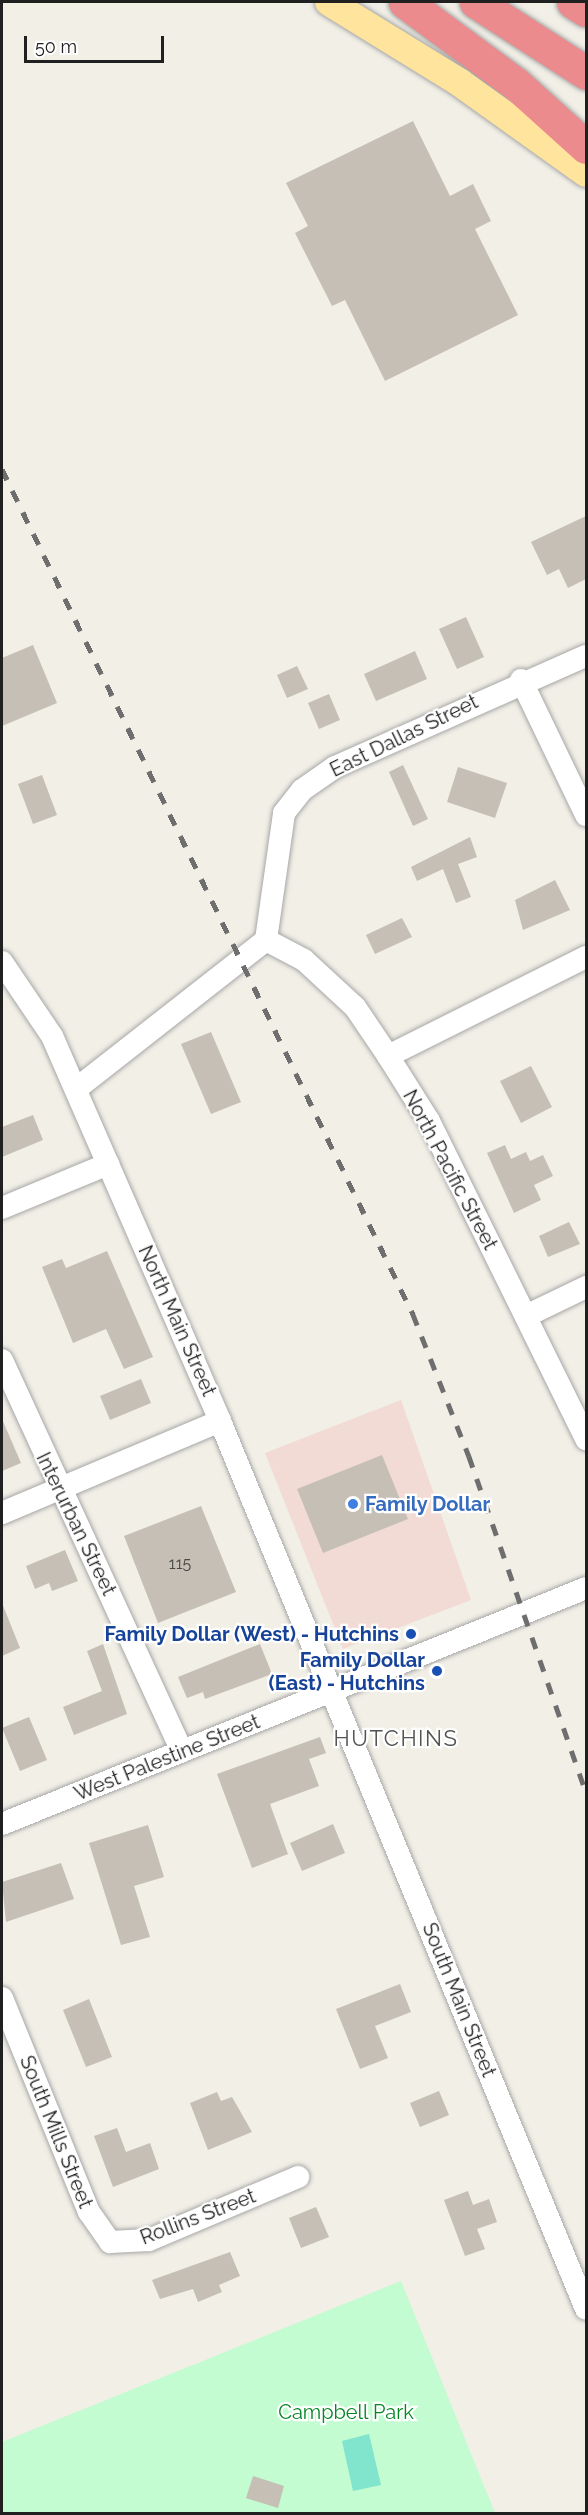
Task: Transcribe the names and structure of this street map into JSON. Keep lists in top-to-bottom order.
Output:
{
  "streets": {
    "street": [
      "East Dallas Street",
      "North Pacific Street",
      "North Main Street",
      "Interurban Street",
      "West Palestine Street",
      "South Main Street",
      "South Mills Street",
      "Rollins Street"
    ]
  },
  "crossings": [
    ["East Dallas Street", "North Pacific Street"],
    ["North Main Street", "West Palestine Street"],
    ["North Main Street", "South Main Street"],
    ["Interurban Street", "West Palestine Street"],
    ["West Palestine Street", "South Main Street"],
    ["South Mills Street", "Rollins Street"]
  ],
  "districts": ["HUTCHINS"],
  "parks": ["Campbell Park"],
  "places": ["Family Dollar", "Family Dollar (West) - Hutchins", "Family Dollar (East) - Hutchins"],
  "house_numbers": ["115"],
  "scale_bar": "50 m"
}
